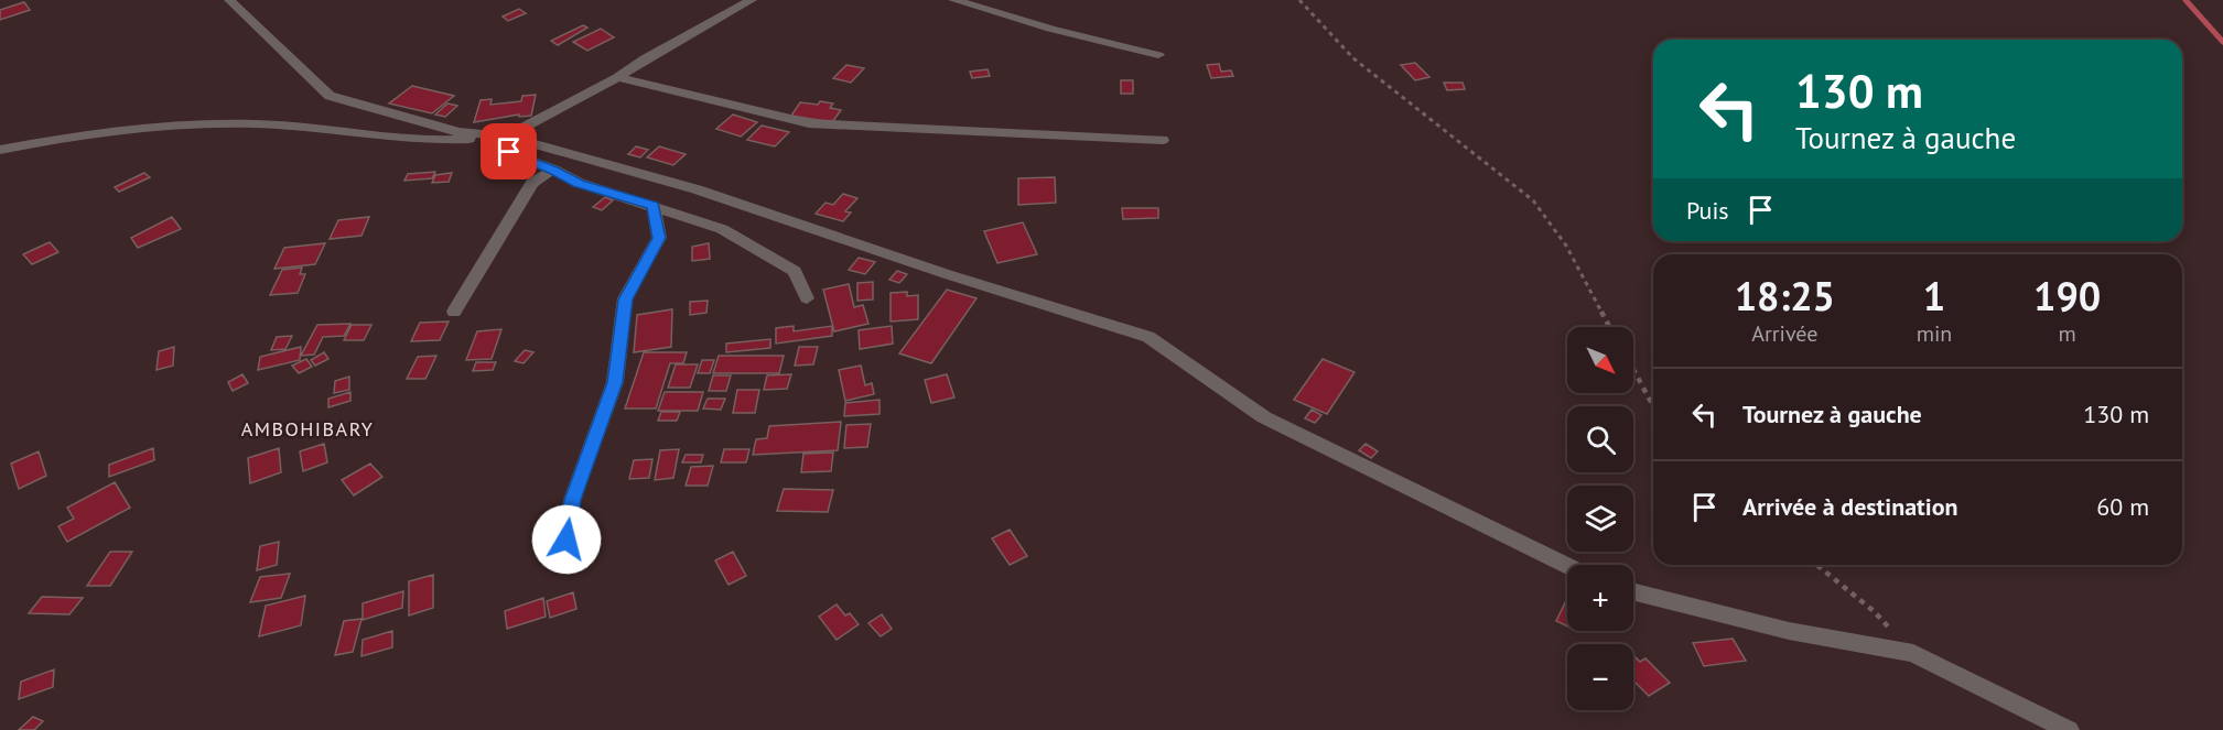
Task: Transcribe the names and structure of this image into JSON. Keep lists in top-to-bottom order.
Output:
{
  "districts": ["AMBOHIBARY"],
  "north": "bottom right",
  "page": {
    "turn": ["130 m", "Tournez à gauche"],
    "then": "Puis",
    "eta": [
      "18:25",
      "Arrivée",
      "1",
      "min",
      "190",
      "m"
    ],
    "map_buttons": ["+", "−"],
    "list": [
      {
        "name": "Tournez à gauche",
        "value": "130 m"
      },
      {
        "name": "Arrivée à destination",
        "value": "60 m"
      }
    ]
  }
}
